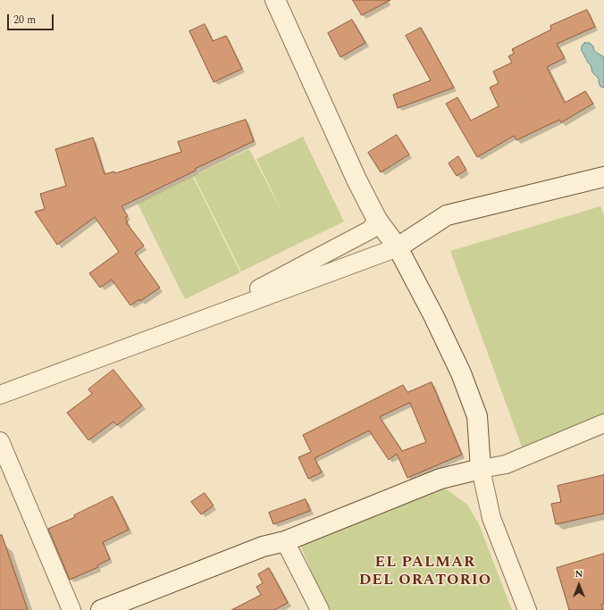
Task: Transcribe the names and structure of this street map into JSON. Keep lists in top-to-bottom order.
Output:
{
  "districts": ["EL PALMAR DEL ORATORIO"],
  "scale_bar": "20 m",
  "north": "top"
}
